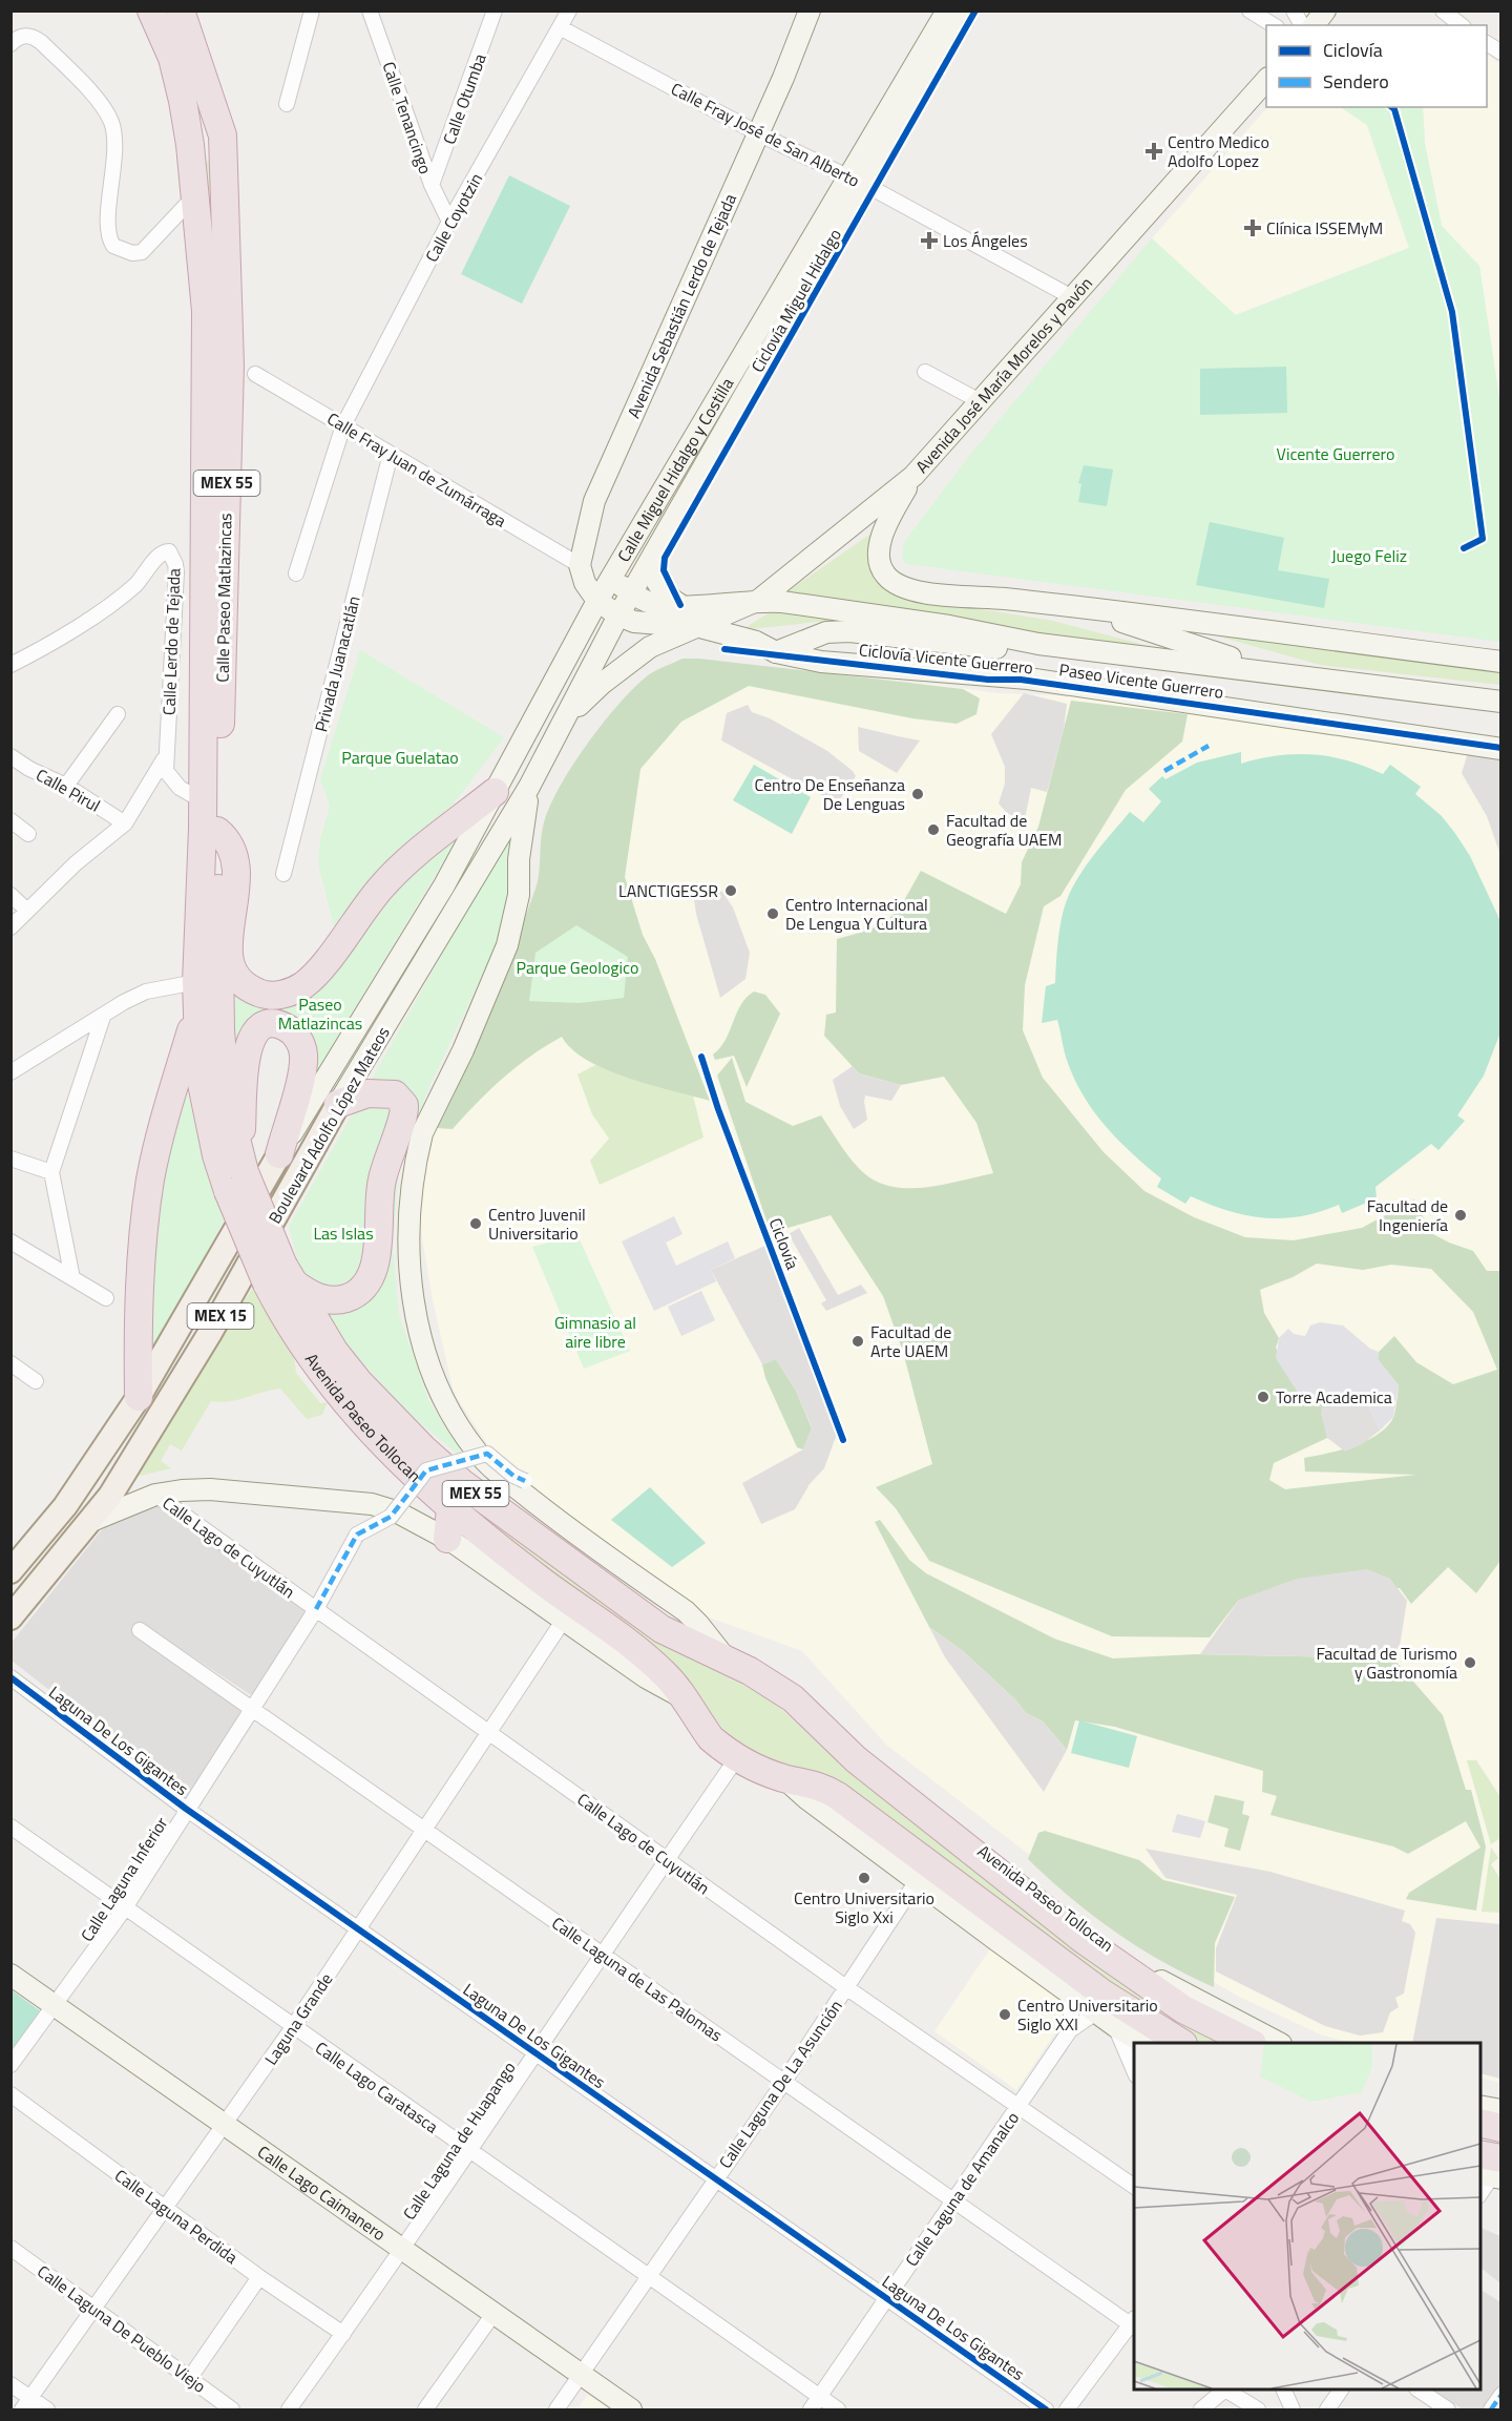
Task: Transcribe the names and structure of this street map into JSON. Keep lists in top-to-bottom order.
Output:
{
  "streets": {
    "highway": ["MEX 55", "Calle Paseo Matlazincas", "Avenida Paseo Tollocan"],
    "main road": [
      "Avenida Sebastián Lerdo de Tejada",
      "Avenida José María Morelos y Pavón",
      "Calle Miguel Hidalgo y Costilla",
      "Paseo Vicente Guerrero",
      "Boulevard Adolfo López Mateos",
      "MEX 15",
      "Calle Lago Caimanero"
    ],
    "street": [
      "Calle Otumba",
      "Calle Tenancingo",
      "Calle Fray José de San Alberto",
      "Calle Coyotzin",
      "Calle Fray Juan de Zumárraga",
      "Calle Lerdo de Tejada",
      "Privada Juanacatlán",
      "Calle Pirul",
      "Calle Lago de Cuyutlán",
      "Laguna De Los Gigantes",
      "Calle Laguna Inferior",
      "Calle Laguna de Las Palomas",
      "Laguna Grande",
      "Calle Laguna De La Asunción",
      "Calle Lago Caratasca",
      "Calle Laguna de Huapango",
      "Calle Laguna de Amanalco",
      "Calle Laguna Perdida",
      "Calle Laguna De Pueblo Viejo"
    ],
    "cycle path": ["Ciclovía Miguel Hidalgo", "Ciclovía Vicente Guerrero", "Ciclovía"]
  },
  "crossings": [
    ["Calle Otumba", "Calle Tenancingo"],
    ["Calle Tenancingo", "Calle Coyotzin"],
    ["Calle Fray José de San Alberto", "Calle Coyotzin"],
    ["Calle Fray José de San Alberto", "Avenida Sebastián Lerdo de Tejada"],
    ["Calle Fray José de San Alberto", "Avenida José María Morelos y Pavón"],
    ["Calle Fray José de San Alberto", "Calle Miguel Hidalgo y Costilla"],
    ["Calle Coyotzin", "Calle Fray Juan de Zumárraga"],
    ["Avenida Sebastián Lerdo de Tejada", "Calle Fray Juan de Zumárraga"],
    ["Avenida Sebastián Lerdo de Tejada", "Paseo Vicente Guerrero"],
    ["Avenida José María Morelos y Pavón", "Paseo Vicente Guerrero"],
    ["Avenida José María Morelos y Pavón", "MEX 15"],
    ["Calle Fray Juan de Zumárraga", "Privada Juanacatlán"],
    ["Calle Fray Juan de Zumárraga", "Paseo Vicente Guerrero"],
    ["Calle Miguel Hidalgo y Costilla", "Paseo Vicente Guerrero"],
    ["Calle Miguel Hidalgo y Costilla", "Boulevard Adolfo López Mateos"],
    ["MEX 55", "Calle Paseo Matlazincas"],
    ["MEX 55", "Avenida Paseo Tollocan"],
    ["Calle Paseo Matlazincas", "Calle Lerdo de Tejada"],
    ["Calle Paseo Matlazincas", "Avenida Paseo Tollocan"],
    ["Paseo Vicente Guerrero", "Boulevard Adolfo López Mateos"],
    ["Paseo Vicente Guerrero", "MEX 15"],
    ["Boulevard Adolfo López Mateos", "MEX 15"],
    ["Avenida Paseo Tollocan", "Calle Laguna De La Asunción"],
    ["Avenida Paseo Tollocan", "Calle Laguna de Huapango"],
    ["Avenida Paseo Tollocan", "Calle Laguna de Amanalco"],
    ["Calle Lago de Cuyutlán", "Calle Laguna Inferior"],
    ["Calle Lago de Cuyutlán", "Laguna Grande"],
    ["Calle Lago de Cuyutlán", "Calle Laguna De La Asunción"],
    ["Calle Lago de Cuyutlán", "Calle Laguna de Huapango"],
    ["Calle Lago de Cuyutlán", "Calle Laguna de Amanalco"],
    ["Laguna De Los Gigantes", "Calle Laguna Inferior"],
    ["Laguna De Los Gigantes", "Laguna Grande"],
    ["Laguna De Los Gigantes", "Calle Laguna De La Asunción"],
    ["Laguna De Los Gigantes", "Calle Laguna de Huapango"],
    ["Laguna De Los Gigantes", "Calle Laguna de Amanalco"],
    ["Calle Laguna Inferior", "Calle Laguna de Las Palomas"],
    ["Calle Laguna Inferior", "Calle Lago Caratasca"],
    ["Calle Laguna Inferior", "Calle Lago Caimanero"],
    ["Calle Laguna de Las Palomas", "Laguna Grande"],
    ["Calle Laguna de Las Palomas", "Calle Laguna De La Asunción"],
    ["Calle Laguna de Las Palomas", "Calle Laguna de Huapango"],
    ["Calle Laguna de Las Palomas", "Calle Laguna de Amanalco"],
    ["Laguna Grande", "Calle Lago Caratasca"],
    ["Laguna Grande", "Calle Lago Caimanero"],
    ["Laguna Grande", "Calle Laguna Perdida"],
    ["Laguna Grande", "Calle Laguna De Pueblo Viejo"],
    ["Calle Laguna De La Asunción", "Calle Lago Caratasca"],
    ["Calle Laguna De La Asunción", "Calle Lago Caimanero"],
    ["Calle Lago Caratasca", "Calle Laguna de Huapango"],
    ["Calle Lago Caratasca", "Calle Laguna de Amanalco"],
    ["Calle Laguna de Huapango", "Calle Lago Caimanero"],
    ["Calle Laguna de Huapango", "Calle Laguna Perdida"]
  ],
  "parks": [
    "Vicente Guerrero",
    "Juego Feliz",
    "Parque Guelatao",
    "Parque Geologico",
    "Paseo Matlazincas",
    "Las Islas",
    "Gimnasio al aire libre"
  ],
  "places": {
    "health": ["Centro Medico Adolfo Lopez", "Clínica ISSEMyM", "Los Ángeles"],
    "other": [
      "Centro De Enseñanza De Lenguas",
      "Facultad de Geografía UAEM",
      "LANCTIGESSR",
      "Centro Internacional De Lengua Y Cultura",
      "Facultad de Ingeniería",
      "Centro Juvenil Universitario",
      "Facultad de Arte UAEM",
      "Torre Academica",
      "Facultad de Turismo y Gastronomía",
      "Centro Universitario Siglo Xxi",
      "Centro Universitario Siglo XXI"
    ]
  },
  "legend": ["Ciclovía", "Sendero"]
}
